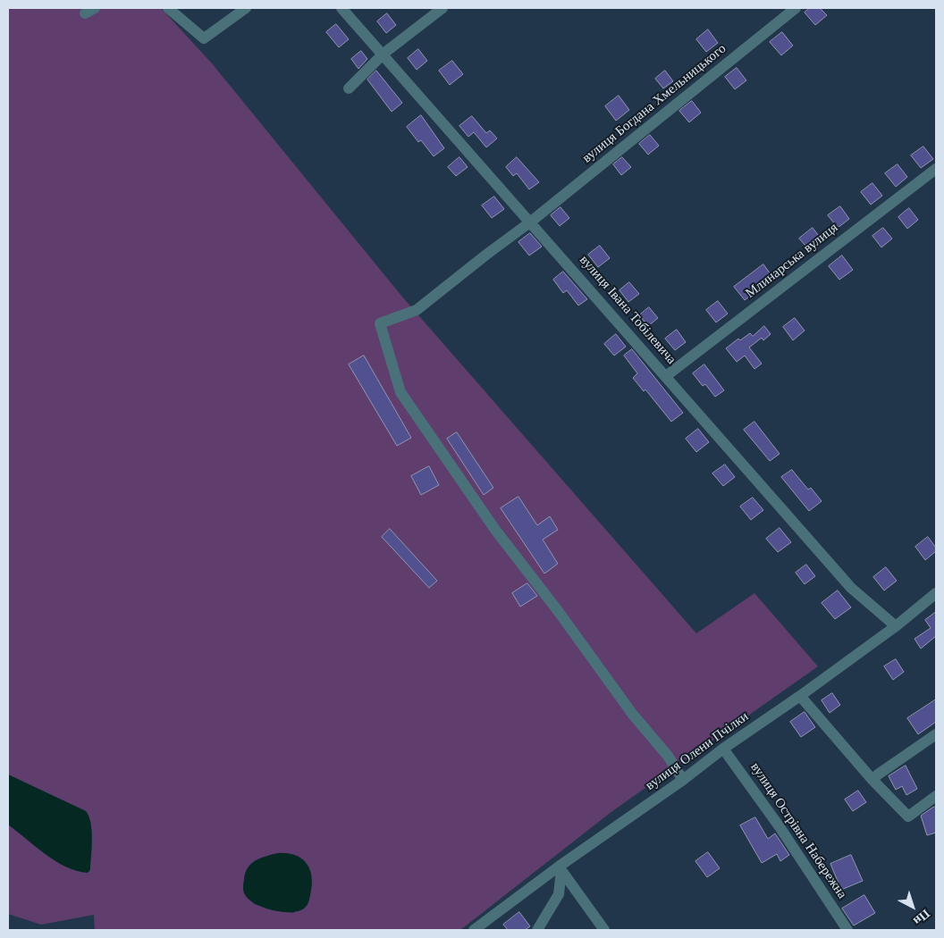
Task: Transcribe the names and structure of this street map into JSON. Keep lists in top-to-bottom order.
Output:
{
  "streets": {
    "street": [
      "вулиця Богдана Хмельницького",
      "Млинарська вулиця",
      "вулиця Івана Тобілевича",
      "вулиця Олени Пчілки",
      "вулиця Острівна Набережна"
    ]
  },
  "crossings": [
    ["вулиця Богдана Хмельницького", "вулиця Івана Тобілевича"],
    ["вулиця Богдана Хмельницького", "вулиця Олени Пчілки"],
    ["Млинарська вулиця", "вулиця Івана Тобілевича"],
    ["вулиця Івана Тобілевича", "вулиця Олени Пчілки"],
    ["вулиця Олени Пчілки", "вулиця Острівна Набережна"]
  ],
  "north": "bottom right"
}
